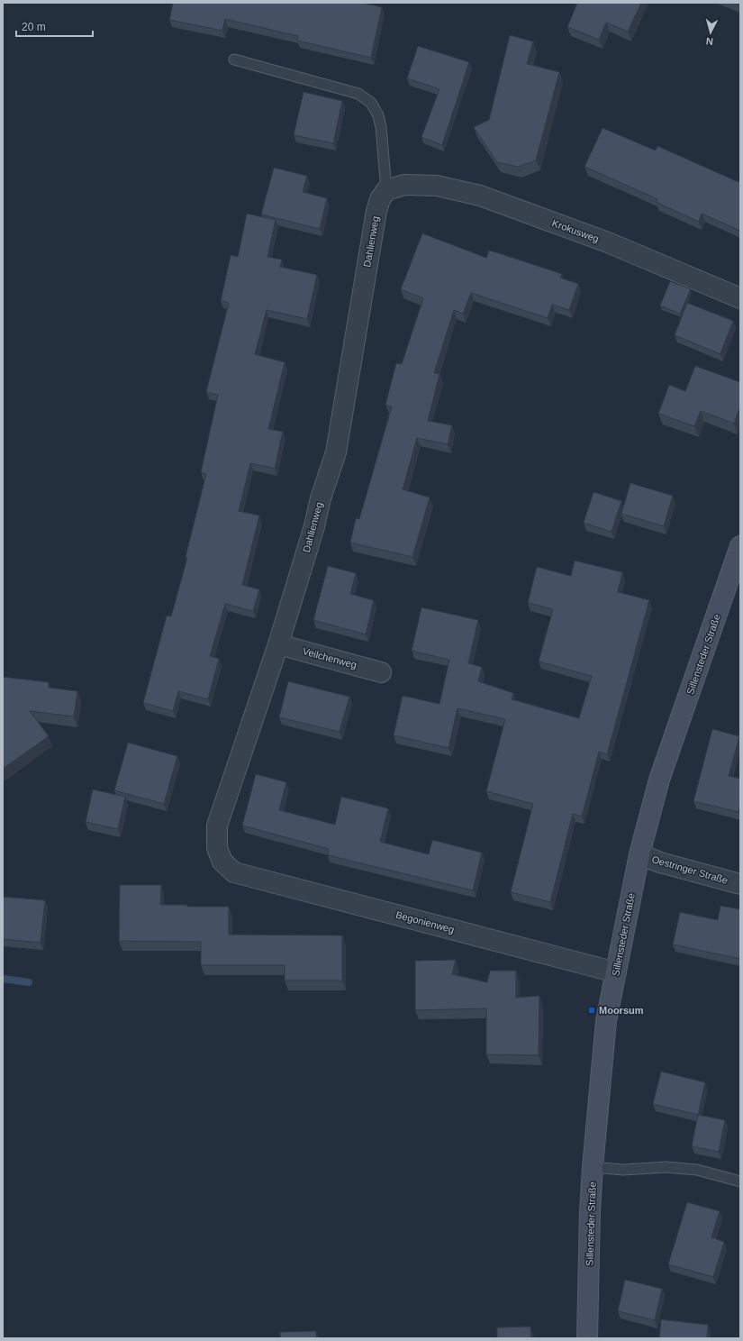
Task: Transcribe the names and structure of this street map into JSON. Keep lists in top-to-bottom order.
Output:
{
  "streets": {
    "main road": ["Sillensteder Straße"],
    "street": [
      "Krokusweg",
      "Dahlienweg",
      "Veilchenweg",
      "Oestringer Straße",
      "Begonienweg"
    ]
  },
  "crossings": [
    ["Krokusweg", "Dahlienweg"],
    ["Dahlienweg", "Veilchenweg"],
    ["Dahlienweg", "Begonienweg"],
    ["Sillensteder Straße", "Oestringer Straße"],
    ["Sillensteder Straße", "Begonienweg"]
  ],
  "places": {
    "transit": ["Moorsum"]
  },
  "scale_bar": "20 m",
  "north": "bottom"
}
